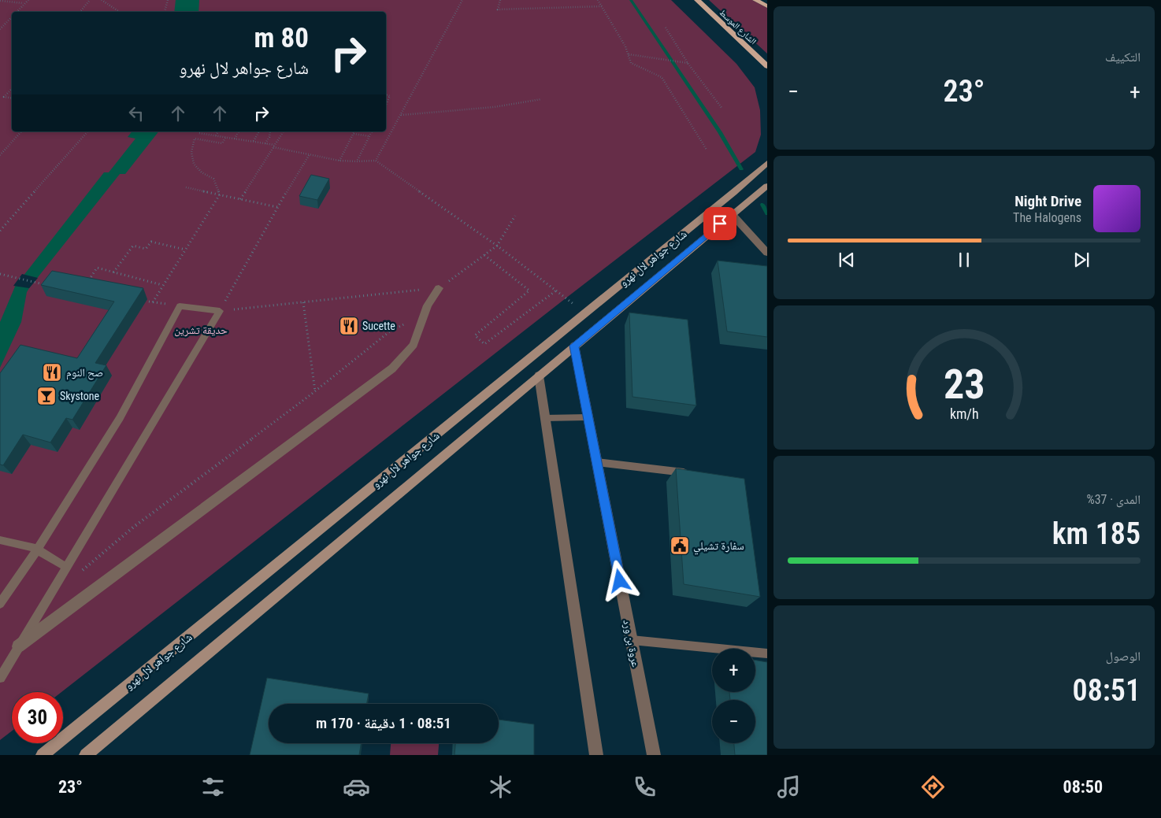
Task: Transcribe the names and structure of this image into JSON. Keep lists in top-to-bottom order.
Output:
{
  "streets": {
    "main road": ["الشارع الموسط", "شارع جواهر لال نهرو"],
    "street": ["عروة بن ورد"]
  },
  "crossings": [
    ["شارع جواهر لال نهرو", "عروة بن ورد"]
  ],
  "parks": ["حديقة تشرين"],
  "places": {
    "restaurant": ["Sucette", "صح النوم"],
    "bar": ["Skystone"],
    "public building": ["سفارة تشيلي"]
  },
  "page": {
    "tile": [
      "التكييف",
      ["المدى · 37%", "185 km"],
      ["الوصول", "08:51"]
    ],
    "turn": ["80 m", "شارع جواهر لال نهرو"],
    "heat": ["−", "23°", "+"],
    "song": ["Night Drive", "The Halogens"],
    "map_buttons": ["+", "−"],
    "limit": "30",
    "trip": "08:51 · 1 دقيقة · 170 m",
    "tabs": ["08:50", "23°"],
    "gauge": ["23", "km/h"]
  }
}
